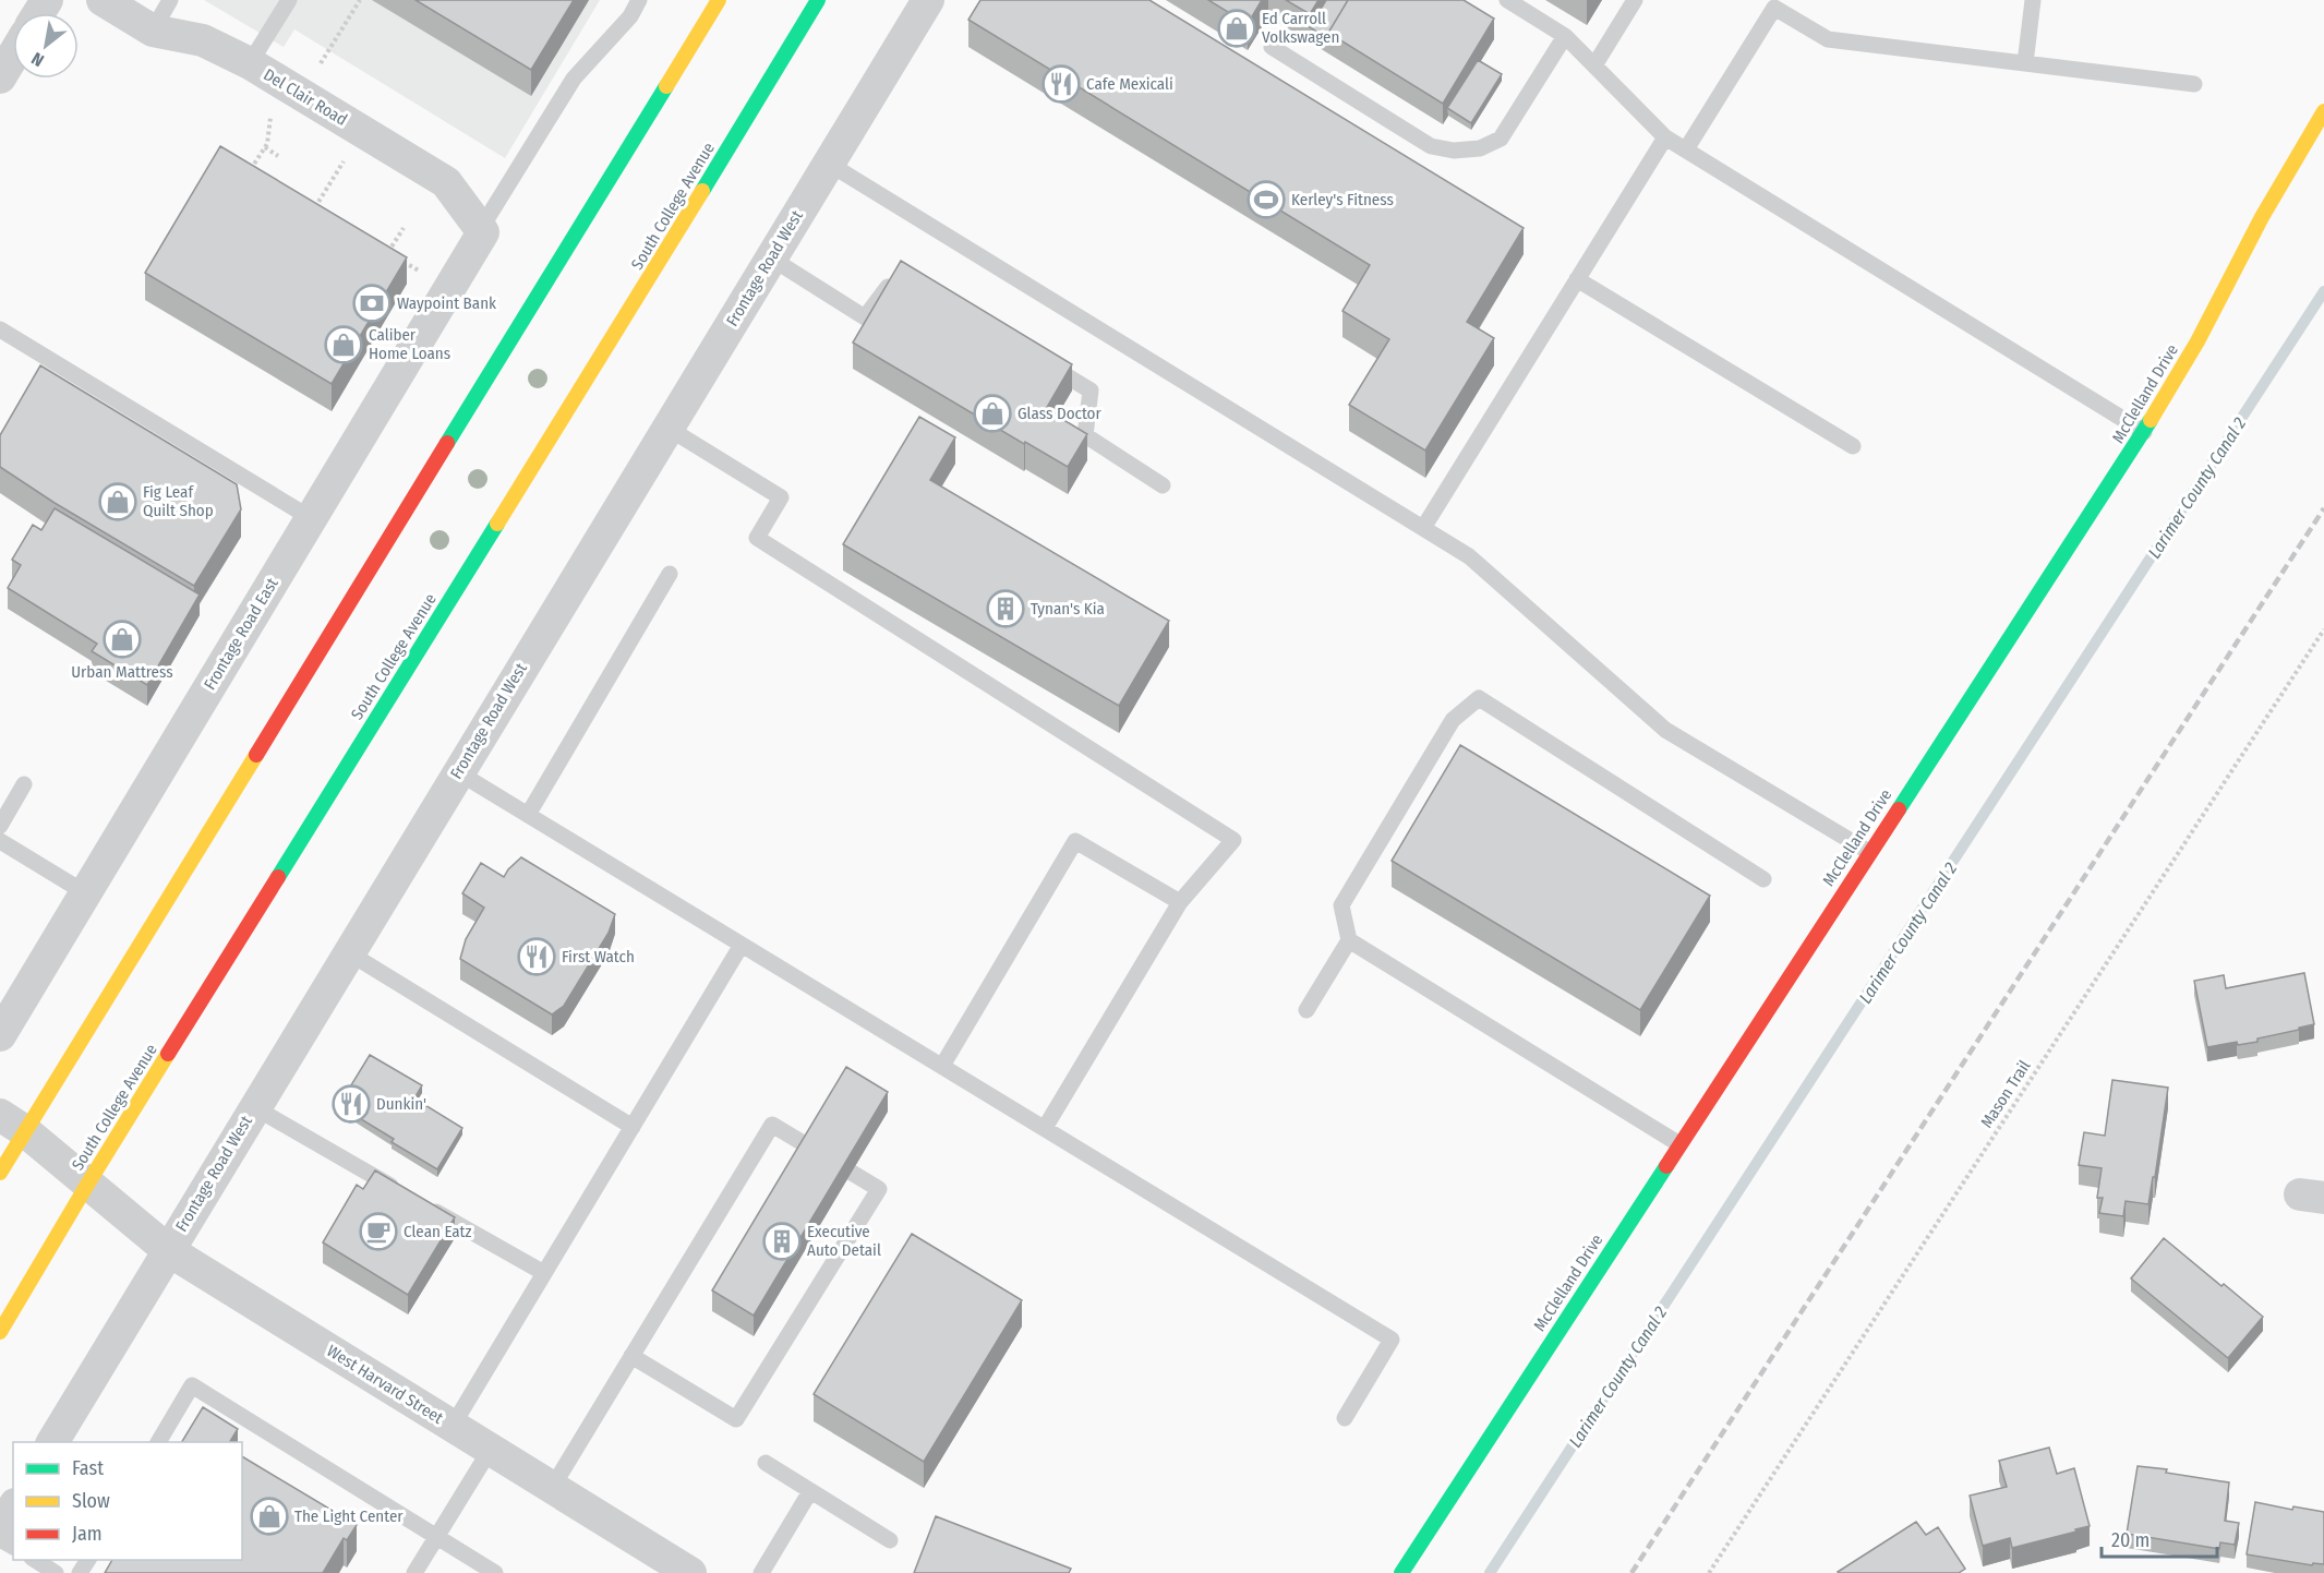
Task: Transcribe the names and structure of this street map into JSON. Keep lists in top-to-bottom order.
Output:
{
  "streets": {
    "main road": ["South College Avenue", "McClelland Drive"],
    "street": [
      "Del Clair Road",
      "Frontage Road West",
      "Frontage Road East",
      "West Harvard Street"
    ],
    "path": ["Mason Trail"]
  },
  "crossings": [
    ["Del Clair Road", "Frontage Road East"],
    ["South College Avenue", "West Harvard Street"],
    ["Frontage Road West", "West Harvard Street"]
  ],
  "water": ["Larimer County Canal 2"],
  "places": {
    "shop": [
      "Ed Carroll Volkswagen",
      "Caliber Home Loans",
      "Glass Doctor",
      "Fig Leaf Quilt Shop",
      "Urban Mattress",
      "The Light Center"
    ],
    "restaurant": ["Cafe Mexicali", "First Watch", "Dunkin'"],
    "sports": ["Kerley's Fitness"],
    "bank": ["Waypoint Bank"],
    "building": ["Tynan's Kia", "Executive Auto Detail"],
    "cafe": ["Clean Eatz"]
  },
  "legend": ["Fast", "Slow", "Jam"],
  "scale_bar": "20 m",
  "north": "bottom left"
}
